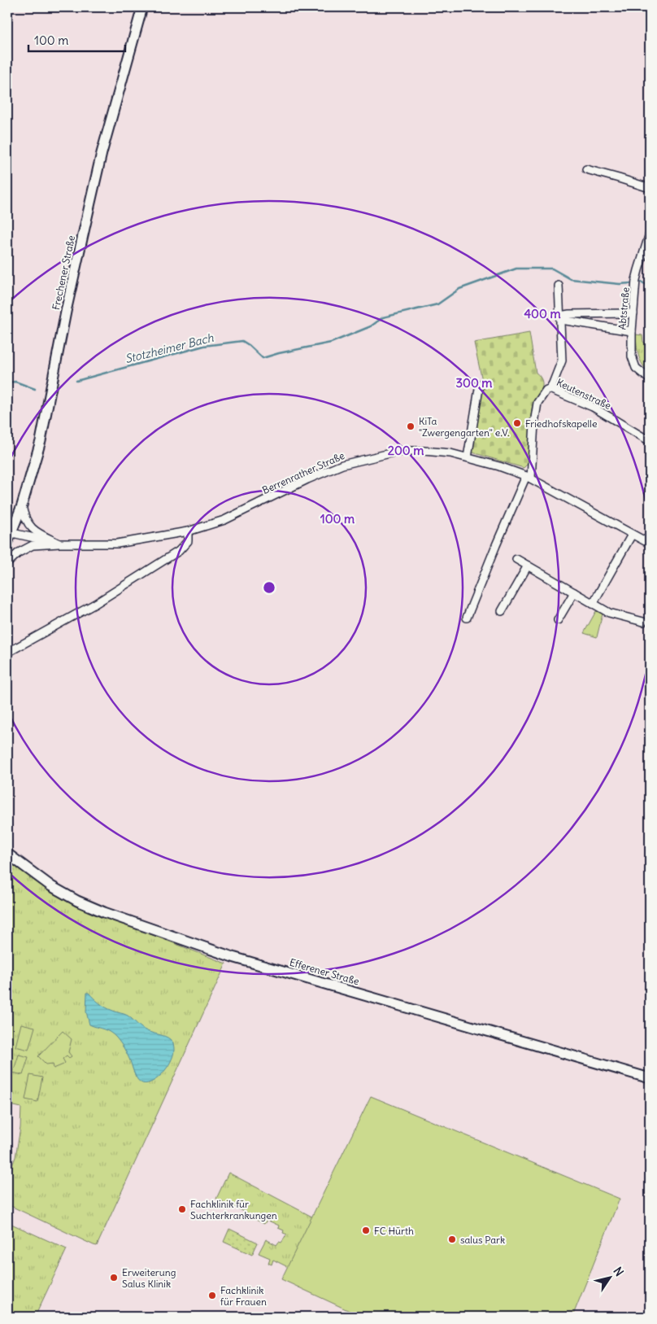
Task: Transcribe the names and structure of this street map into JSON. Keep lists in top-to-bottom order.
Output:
{
  "streets": {
    "main road": ["Frechener Straße", "Efferener Straße"],
    "street": ["Abtstraße", "Keutenstraße", "Berrenrather Straße"]
  },
  "crossings": [
    ["Frechener Straße", "Berrenrather Straße"],
    ["Keutenstraße", "Berrenrather Straße"]
  ],
  "water": ["Stotzheimer Bach"],
  "places": [
    "Friedhofskapelle",
    "KiTa \"Zwergengarten\" e.V.",
    "Fachklinik für Suchterkrankungen",
    "FC Hürth",
    "salus Park",
    "Erweiterung Salus Klinik",
    "Fachklinik für Frauen"
  ],
  "scale_bar": "100 m",
  "north": "top right",
  "rings": [
    "400 m",
    "300 m",
    "200 m",
    "100 m"
  ]
}
